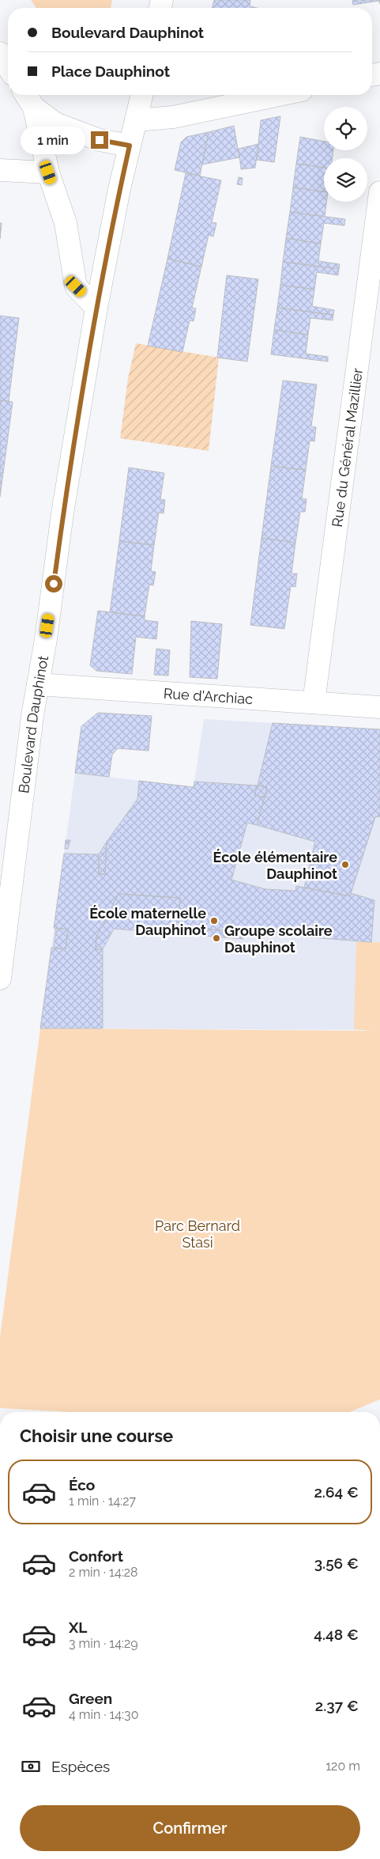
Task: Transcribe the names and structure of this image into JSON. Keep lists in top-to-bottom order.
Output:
{
  "streets": {
    "street": ["Rue du Général Mazillier", "Rue d'Archiac", "Boulevard Dauphinot"]
  },
  "crossings": [
    ["Rue du Général Mazillier", "Rue d'Archiac"],
    ["Rue d'Archiac", "Boulevard Dauphinot"]
  ],
  "parks": ["Parc Bernard Stasi"],
  "places": ["École élémentaire Dauphinot", "École maternelle Dauphinot", "Groupe scolaire Dauphinot"],
  "page": {
    "banner": ["Boulevard Dauphinot", "Place Dauphinot"],
    "bubble": "1 min",
    "heading": "Choisir une course",
    "list": [
      {
        "name": "Éco",
        "note": "1 min · 14:27",
        "value": "2.64 €"
      },
      {
        "name": "Confort",
        "note": "2 min · 14:28",
        "value": "3.56 €"
      },
      {
        "name": "XL",
        "note": "3 min · 14:29",
        "value": "4.48 €"
      },
      {
        "name": "Green",
        "note": "4 min · 14:30",
        "value": "2.37 €"
      }
    ],
    "pay": ["Espèces", "120 m"],
    "buttons": "Confirmer"
  }
}
